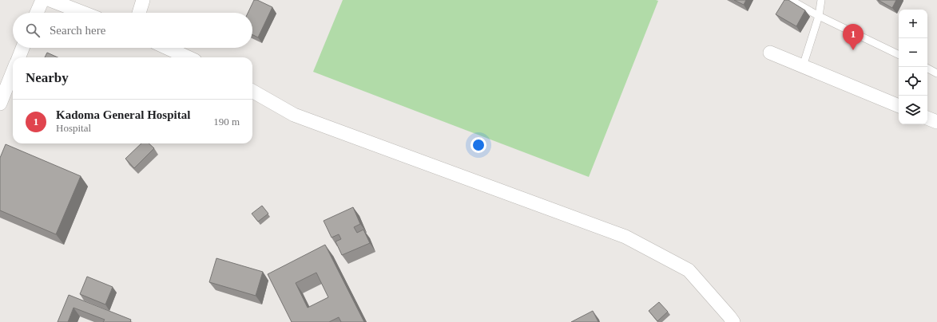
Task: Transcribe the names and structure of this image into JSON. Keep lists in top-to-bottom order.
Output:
{
  "page": {
    "map_buttons": ["+", "−"],
    "search": "Search here",
    "pins": "1",
    "heading": "Nearby",
    "list": [
      {
        "mark": "1",
        "name": "Kadoma General Hospital",
        "note": "Hospital",
        "value": "190 m"
      }
    ]
  }
}
